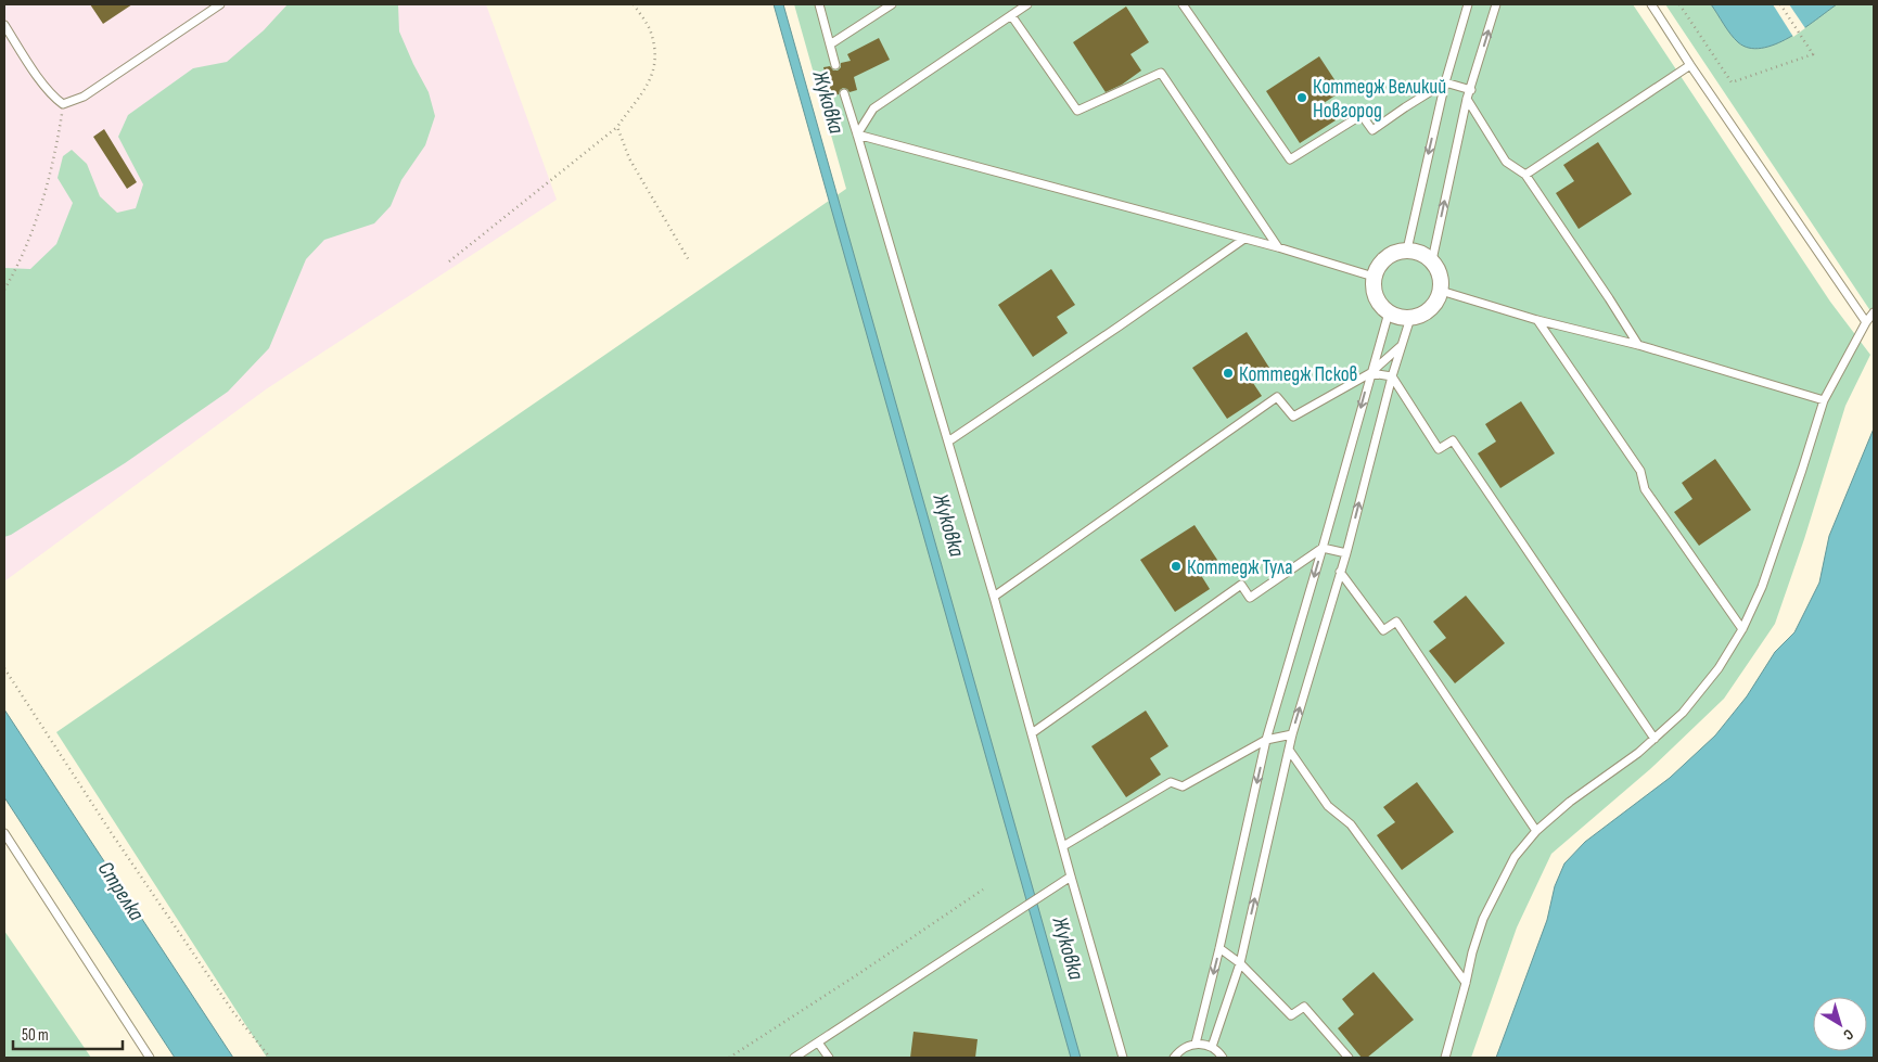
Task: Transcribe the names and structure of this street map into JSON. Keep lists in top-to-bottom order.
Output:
{
  "water": ["Жуковка", "Стрелка"],
  "places": ["Коттедж Великий Новгород", "Коттедж Псков", "Коттедж Тула"],
  "scale_bar": "50 m",
  "north": "bottom right"
}
